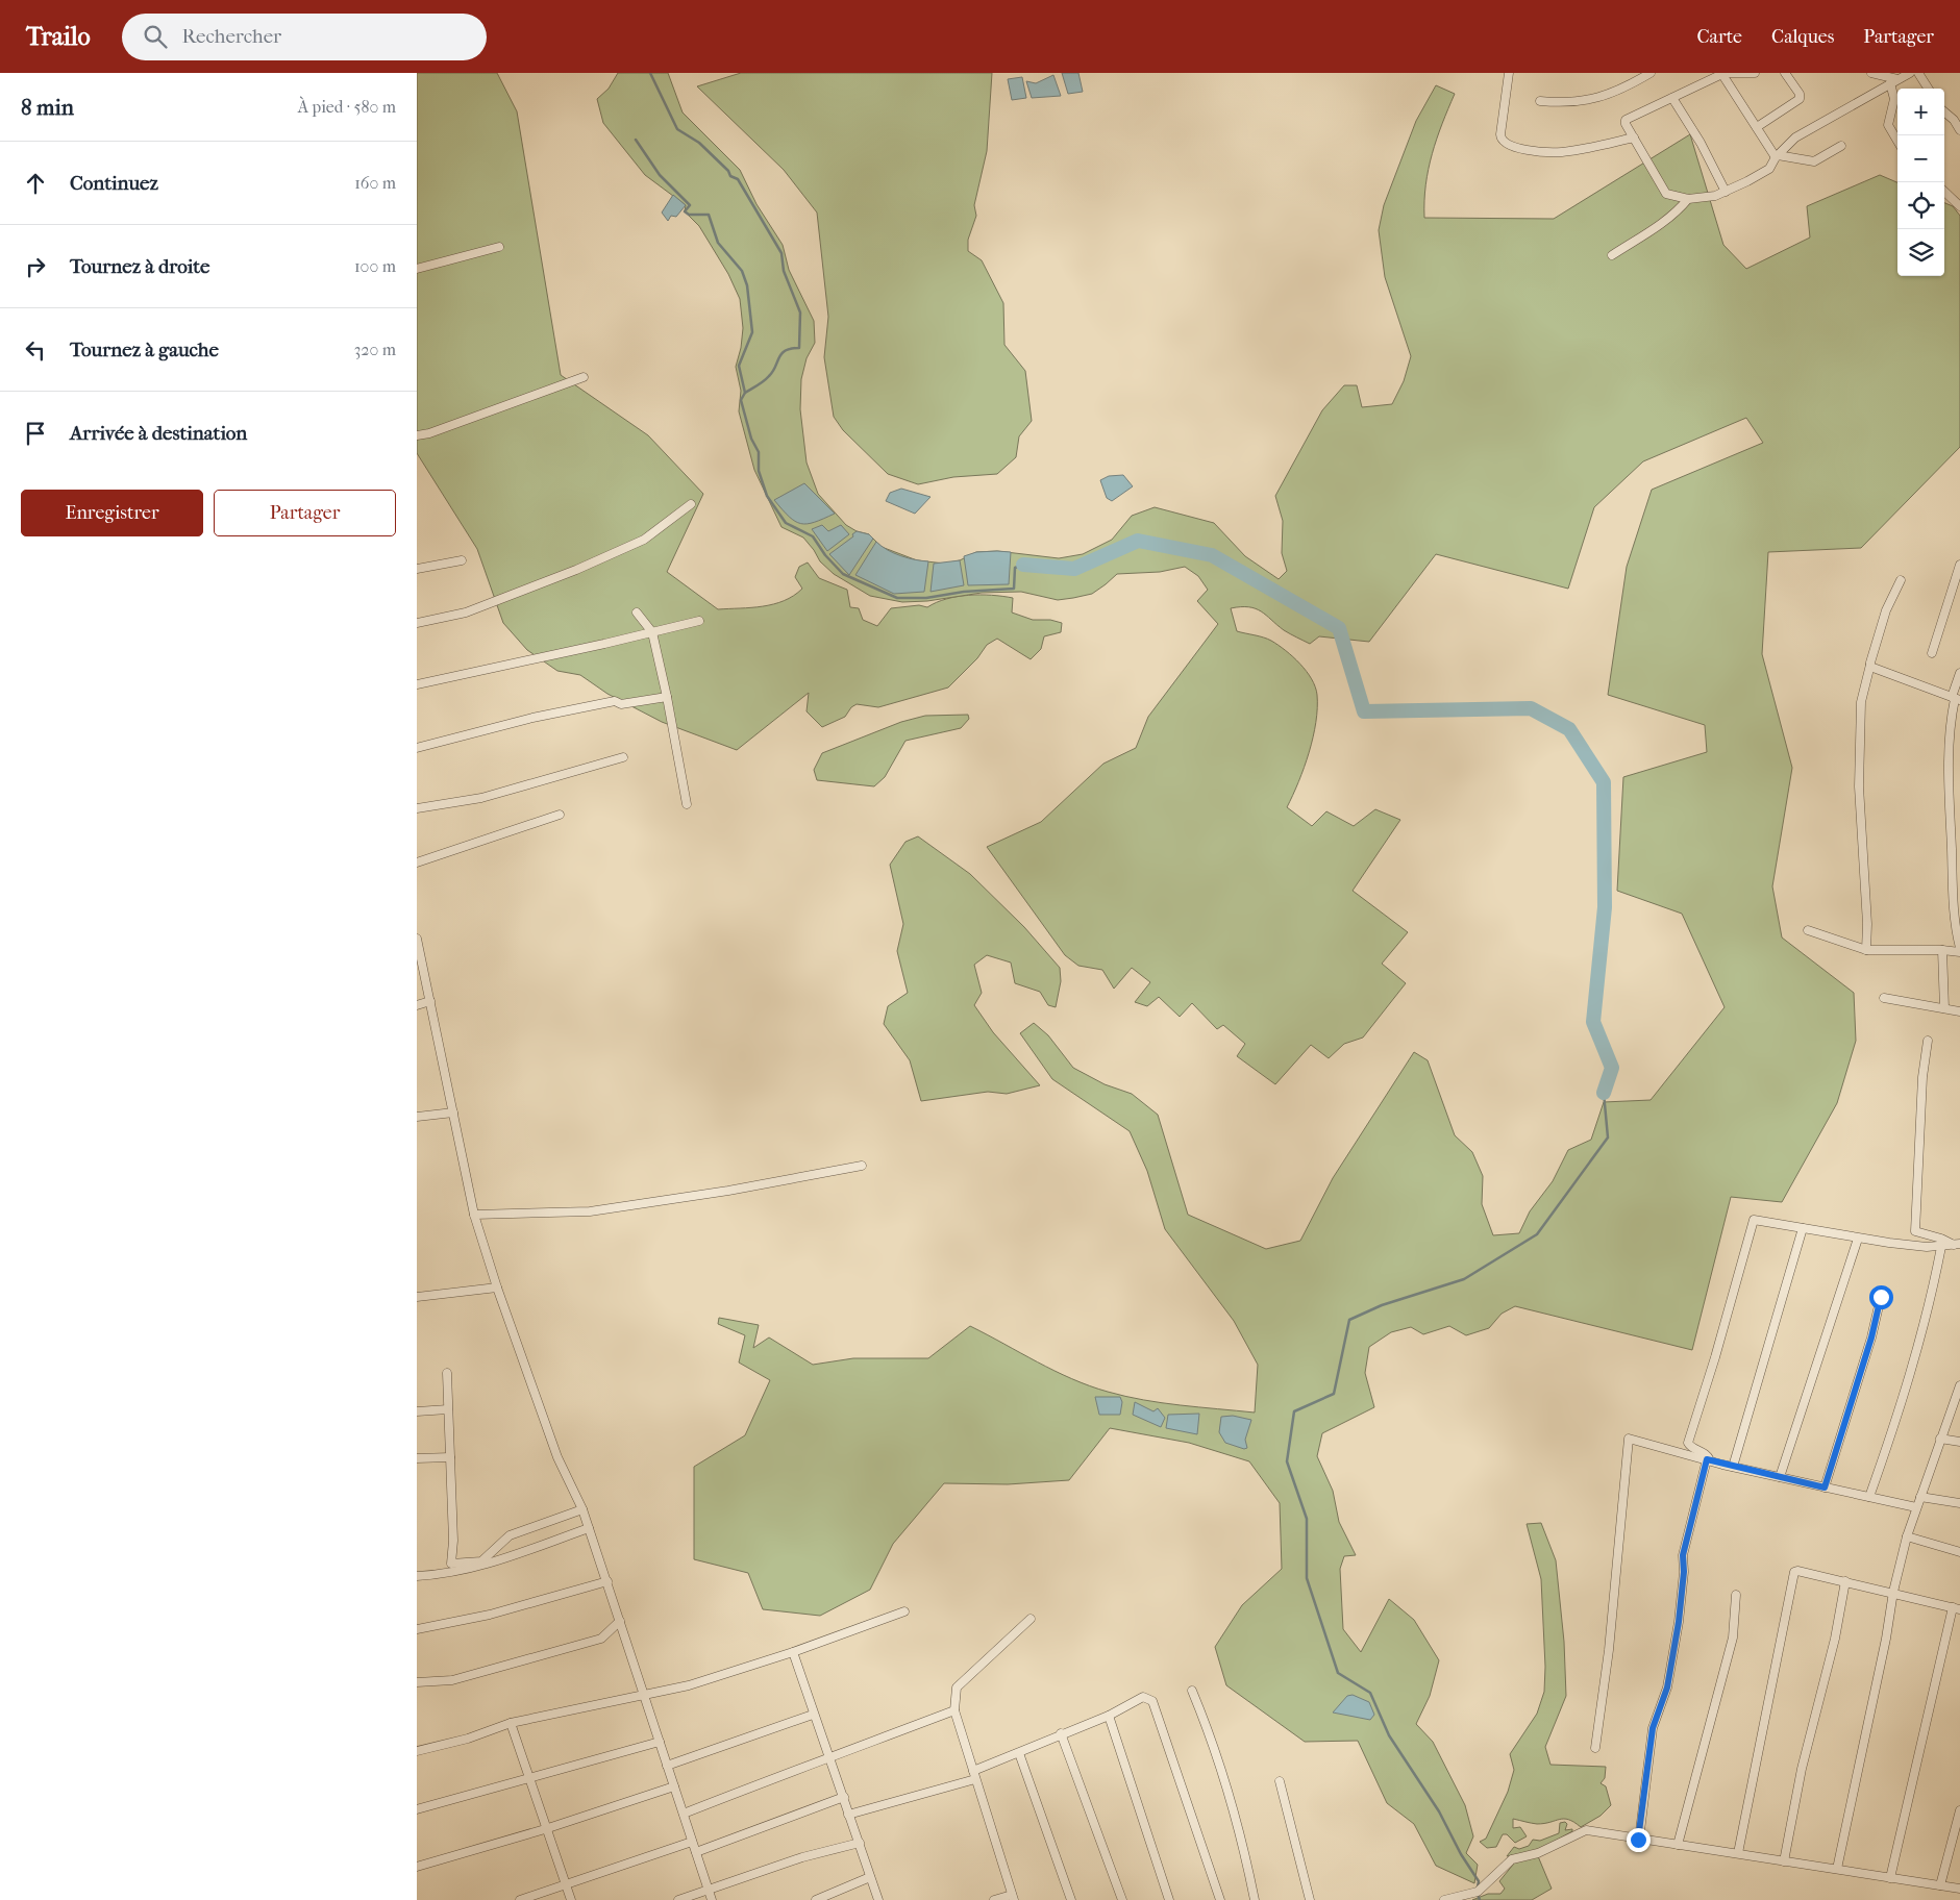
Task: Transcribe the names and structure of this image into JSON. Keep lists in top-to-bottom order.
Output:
{
  "page": {
    "header": "Trailo",
    "search": "Rechercher",
    "nav": ["Carte", "Calques", "Partager"],
    "heading": ["8 min", "À pied · 580 m"],
    "map_buttons": ["+", "−"],
    "list": [
      ["Continuez", "160 m"],
      ["Tournez à droite", "100 m"],
      ["Tournez à gauche", "320 m"],
      "Arrivée à destination"
    ],
    "buttons": ["Enregistrer", "Partager"]
  }
}
